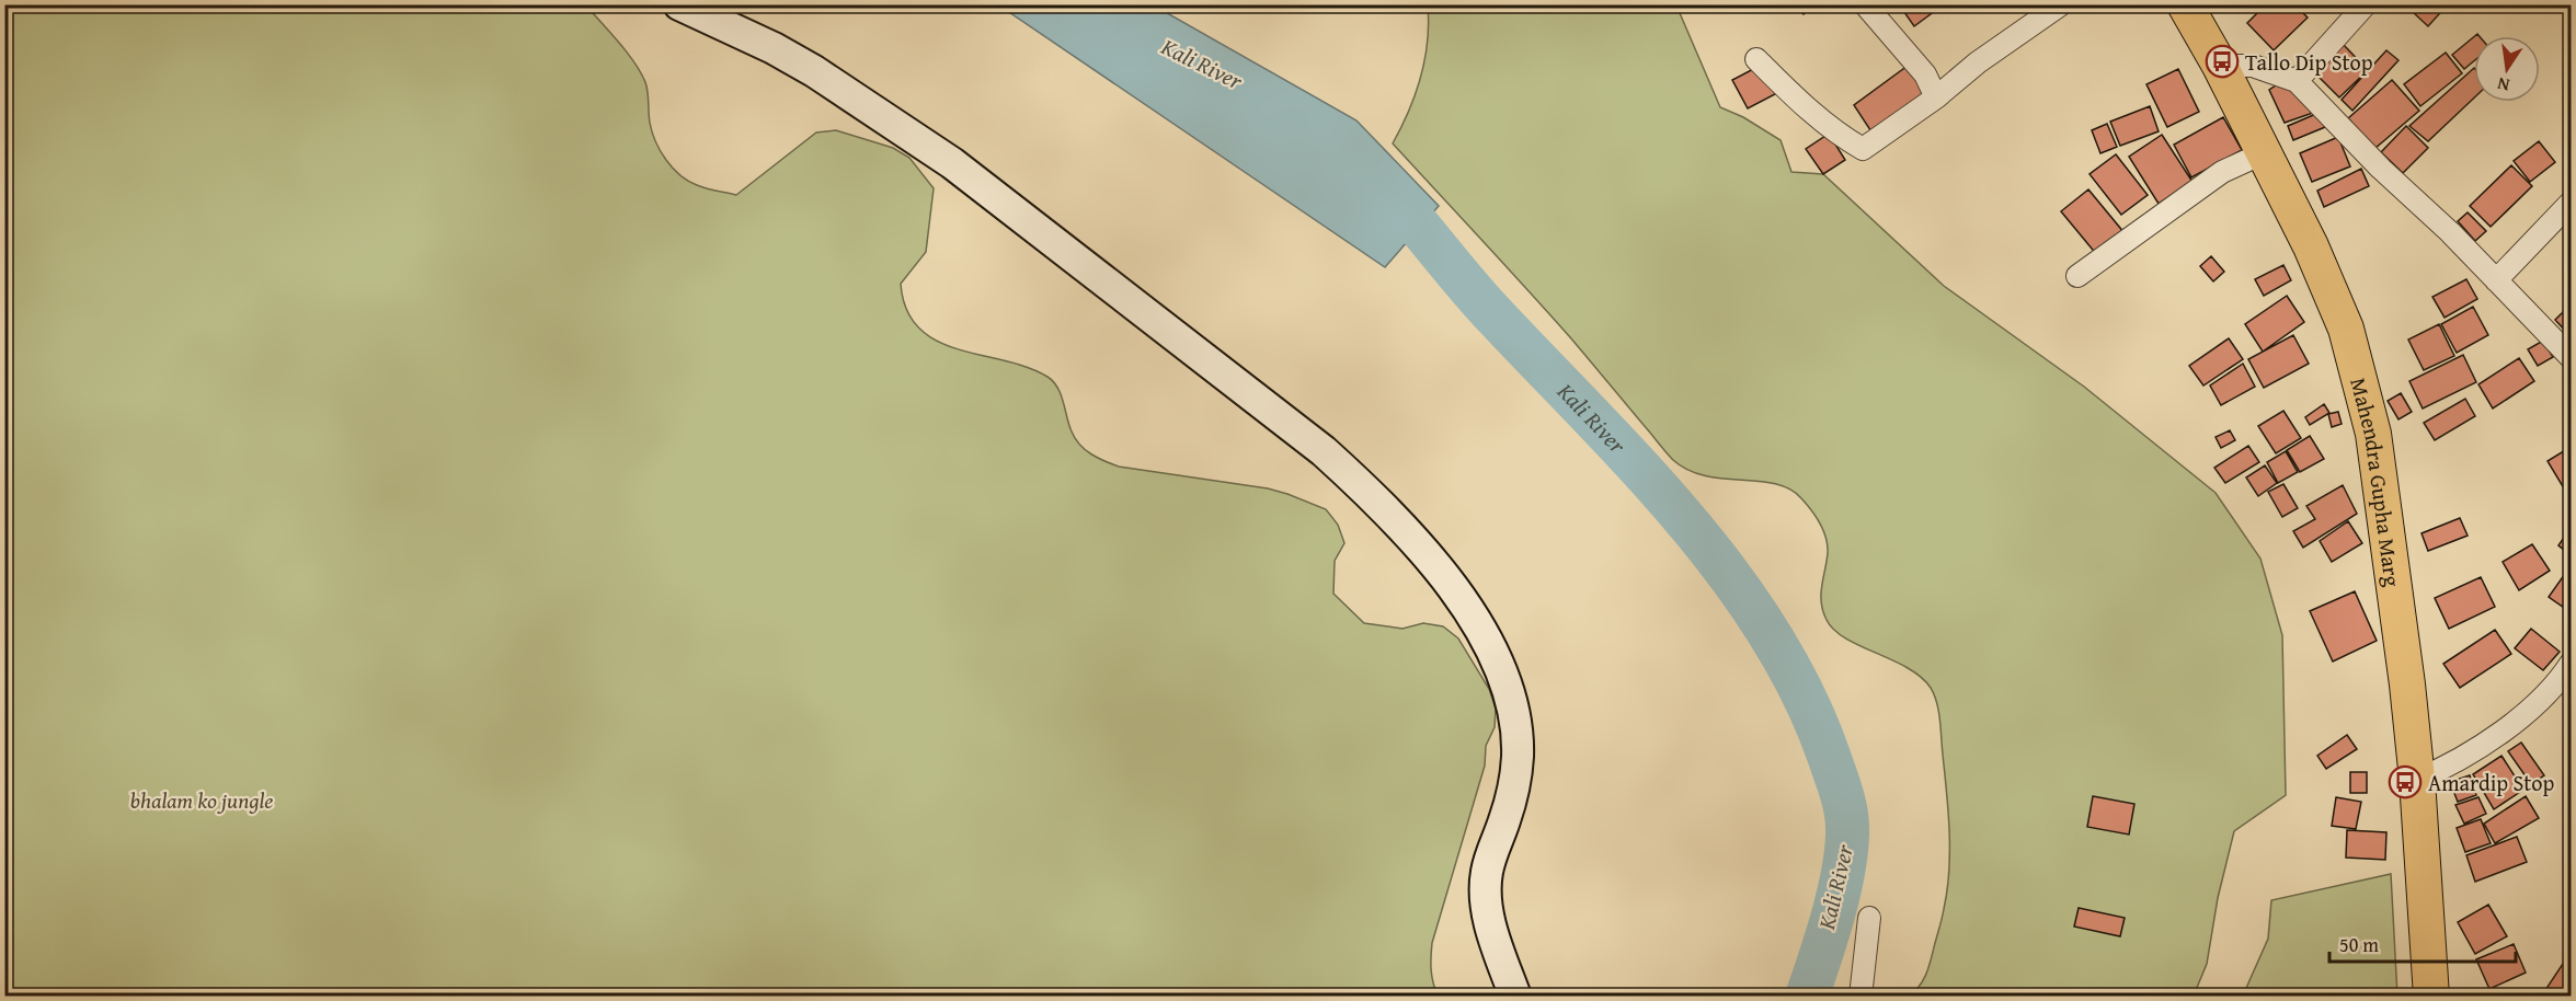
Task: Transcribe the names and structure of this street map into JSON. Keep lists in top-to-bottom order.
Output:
{
  "streets": {
    "main road": ["Mahendra Gupha Marg"]
  },
  "water": ["Kali River"],
  "parks": ["bhalam ko jungle"],
  "places": {
    "bus stop": ["Tallo Dip Stop", "Amardip Stop"]
  },
  "scale_bar": "50 m",
  "north": "bottom"
}
